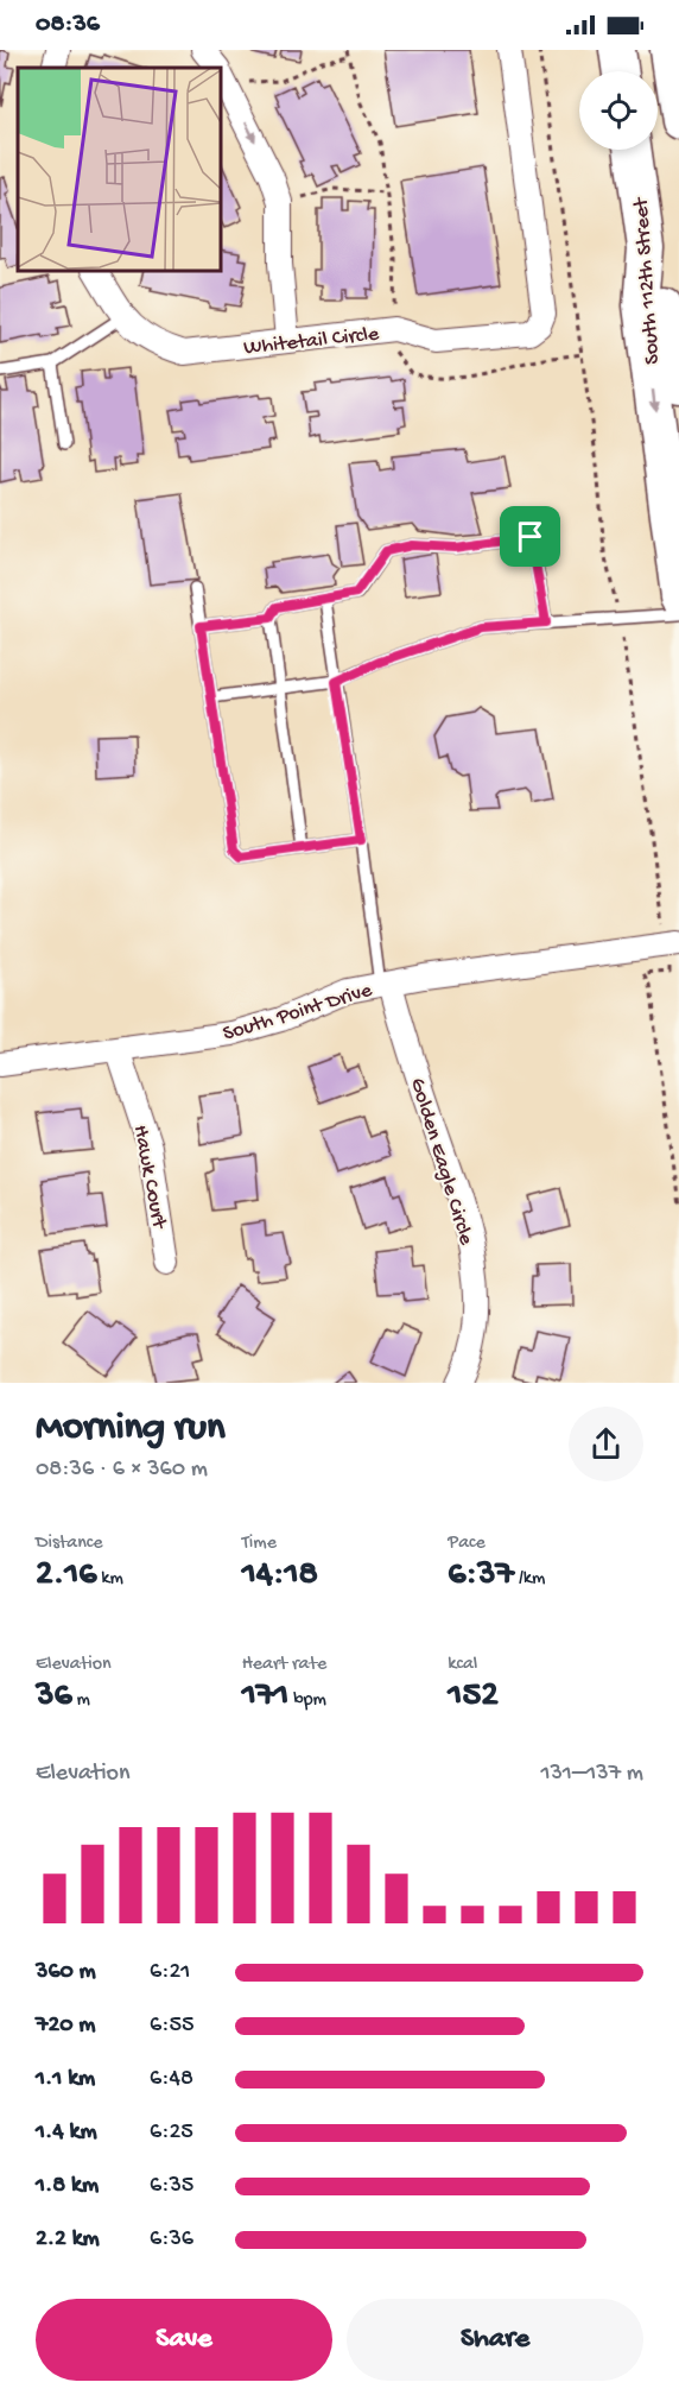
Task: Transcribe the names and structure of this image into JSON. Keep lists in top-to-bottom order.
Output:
{
  "streets": {
    "main road": ["South 112th Street"],
    "street": [
      "Whitetail Circle",
      "South Point Drive",
      "Golden Eagle Circle",
      "Hawk Court"
    ]
  },
  "crossings": [
    ["South Point Drive", "Golden Eagle Circle"],
    ["South Point Drive", "Hawk Court"]
  ],
  "page": {
    "status": "08:36",
    "heading": ["Morning run", "08:36 · 6 × 360 m"],
    "stats": [
      ["Distance", "2.16 km"],
      ["Time", "14:18"],
      ["Pace", "6:37 /km"],
      ["Elevation", "36 m"],
      ["Heart rate", "171 bpm"],
      ["kcal", "152"]
    ],
    "chart": ["Elevation", "131–137 m"],
    "list": [
      {
        "name": "360 m",
        "note": "6:21"
      },
      {
        "name": "720 m",
        "note": "6:55"
      },
      {
        "name": "1.1 km",
        "note": "6:48"
      },
      {
        "name": "1.4 km",
        "note": "6:25"
      },
      {
        "name": "1.8 km",
        "note": "6:35"
      },
      {
        "name": "2.2 km",
        "note": "6:36"
      }
    ],
    "buttons": ["Save", "Share"]
  }
}
